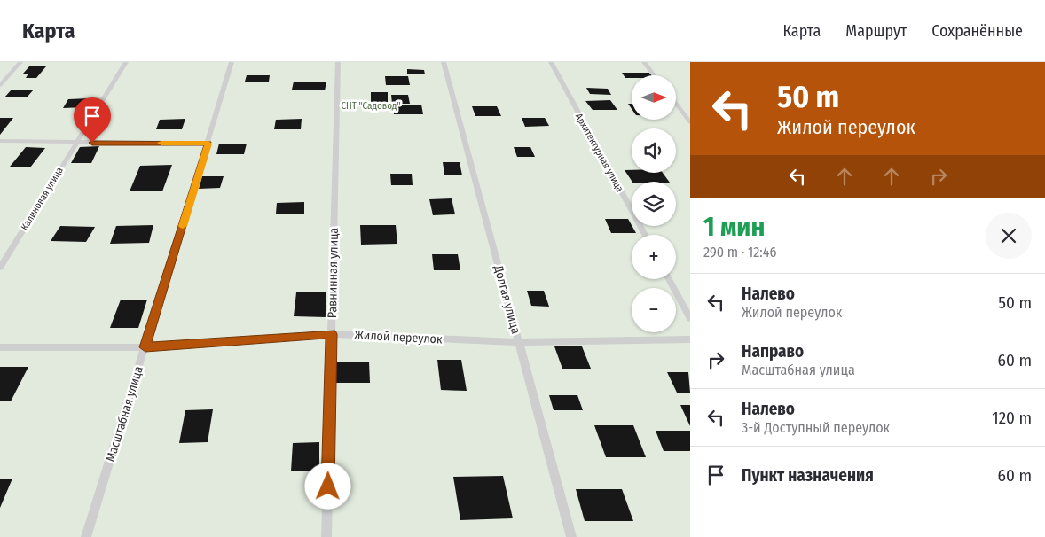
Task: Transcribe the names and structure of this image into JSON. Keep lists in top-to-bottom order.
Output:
{
  "streets": {
    "lane": [
      "Архитектурная улица",
      "Калиновая улица",
      "Равнинная улица",
      "Долгая улица",
      "Жилой переулок",
      "Масштабная улица"
    ]
  },
  "crossings": [
    ["Равнинная улица", "Жилой переулок"],
    ["Долгая улица", "Жилой переулок"],
    ["Жилой переулок", "Масштабная улица"]
  ],
  "parks": ["СНТ \"Садовод\""],
  "north": "right",
  "page": {
    "header": "Карта",
    "nav": ["Карта", "Маршрут", "Сохранённые"],
    "turn": ["50 m", "Жилой переулок"],
    "map_buttons": ["+", "−"],
    "heading": ["1 мин", "290 m · 12:46"],
    "list": [
      {
        "name": "Налево",
        "note": "Жилой переулок",
        "value": "50 m"
      },
      {
        "name": "Направо",
        "note": "Масштабная улица",
        "value": "60 m"
      },
      {
        "name": "Налево",
        "note": "3-й Доступный переулок",
        "value": "120 m"
      },
      {
        "name": "Пункт назначения",
        "value": "60 m"
      }
    ]
  }
}
